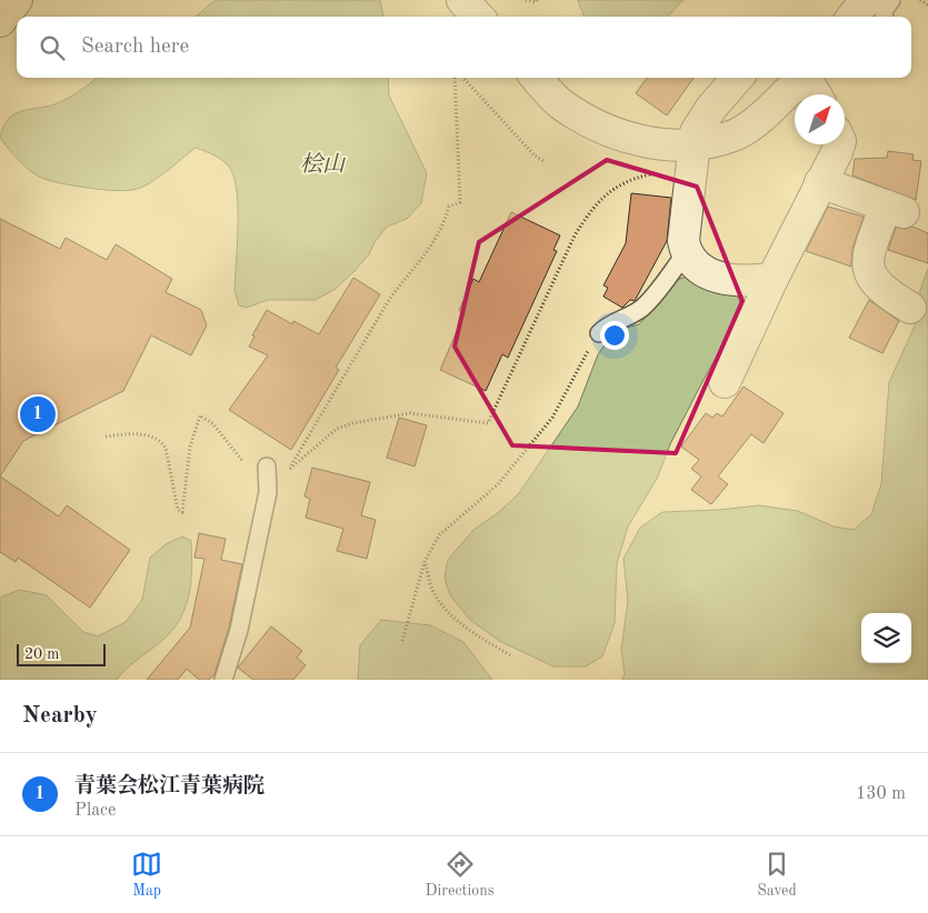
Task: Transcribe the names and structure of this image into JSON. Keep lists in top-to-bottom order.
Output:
{
  "parks": ["桧山"],
  "scale_bar": "20 m",
  "north": "top right",
  "page": {
    "search": "Search here",
    "pins": "1",
    "scale": "20 m",
    "heading": "Nearby",
    "list": [
      {
        "mark": "1",
        "name": "青葉会松江青葉病院",
        "note": "Place",
        "value": "130 m"
      }
    ],
    "nav": ["Map", "Directions", "Saved"]
  }
}
